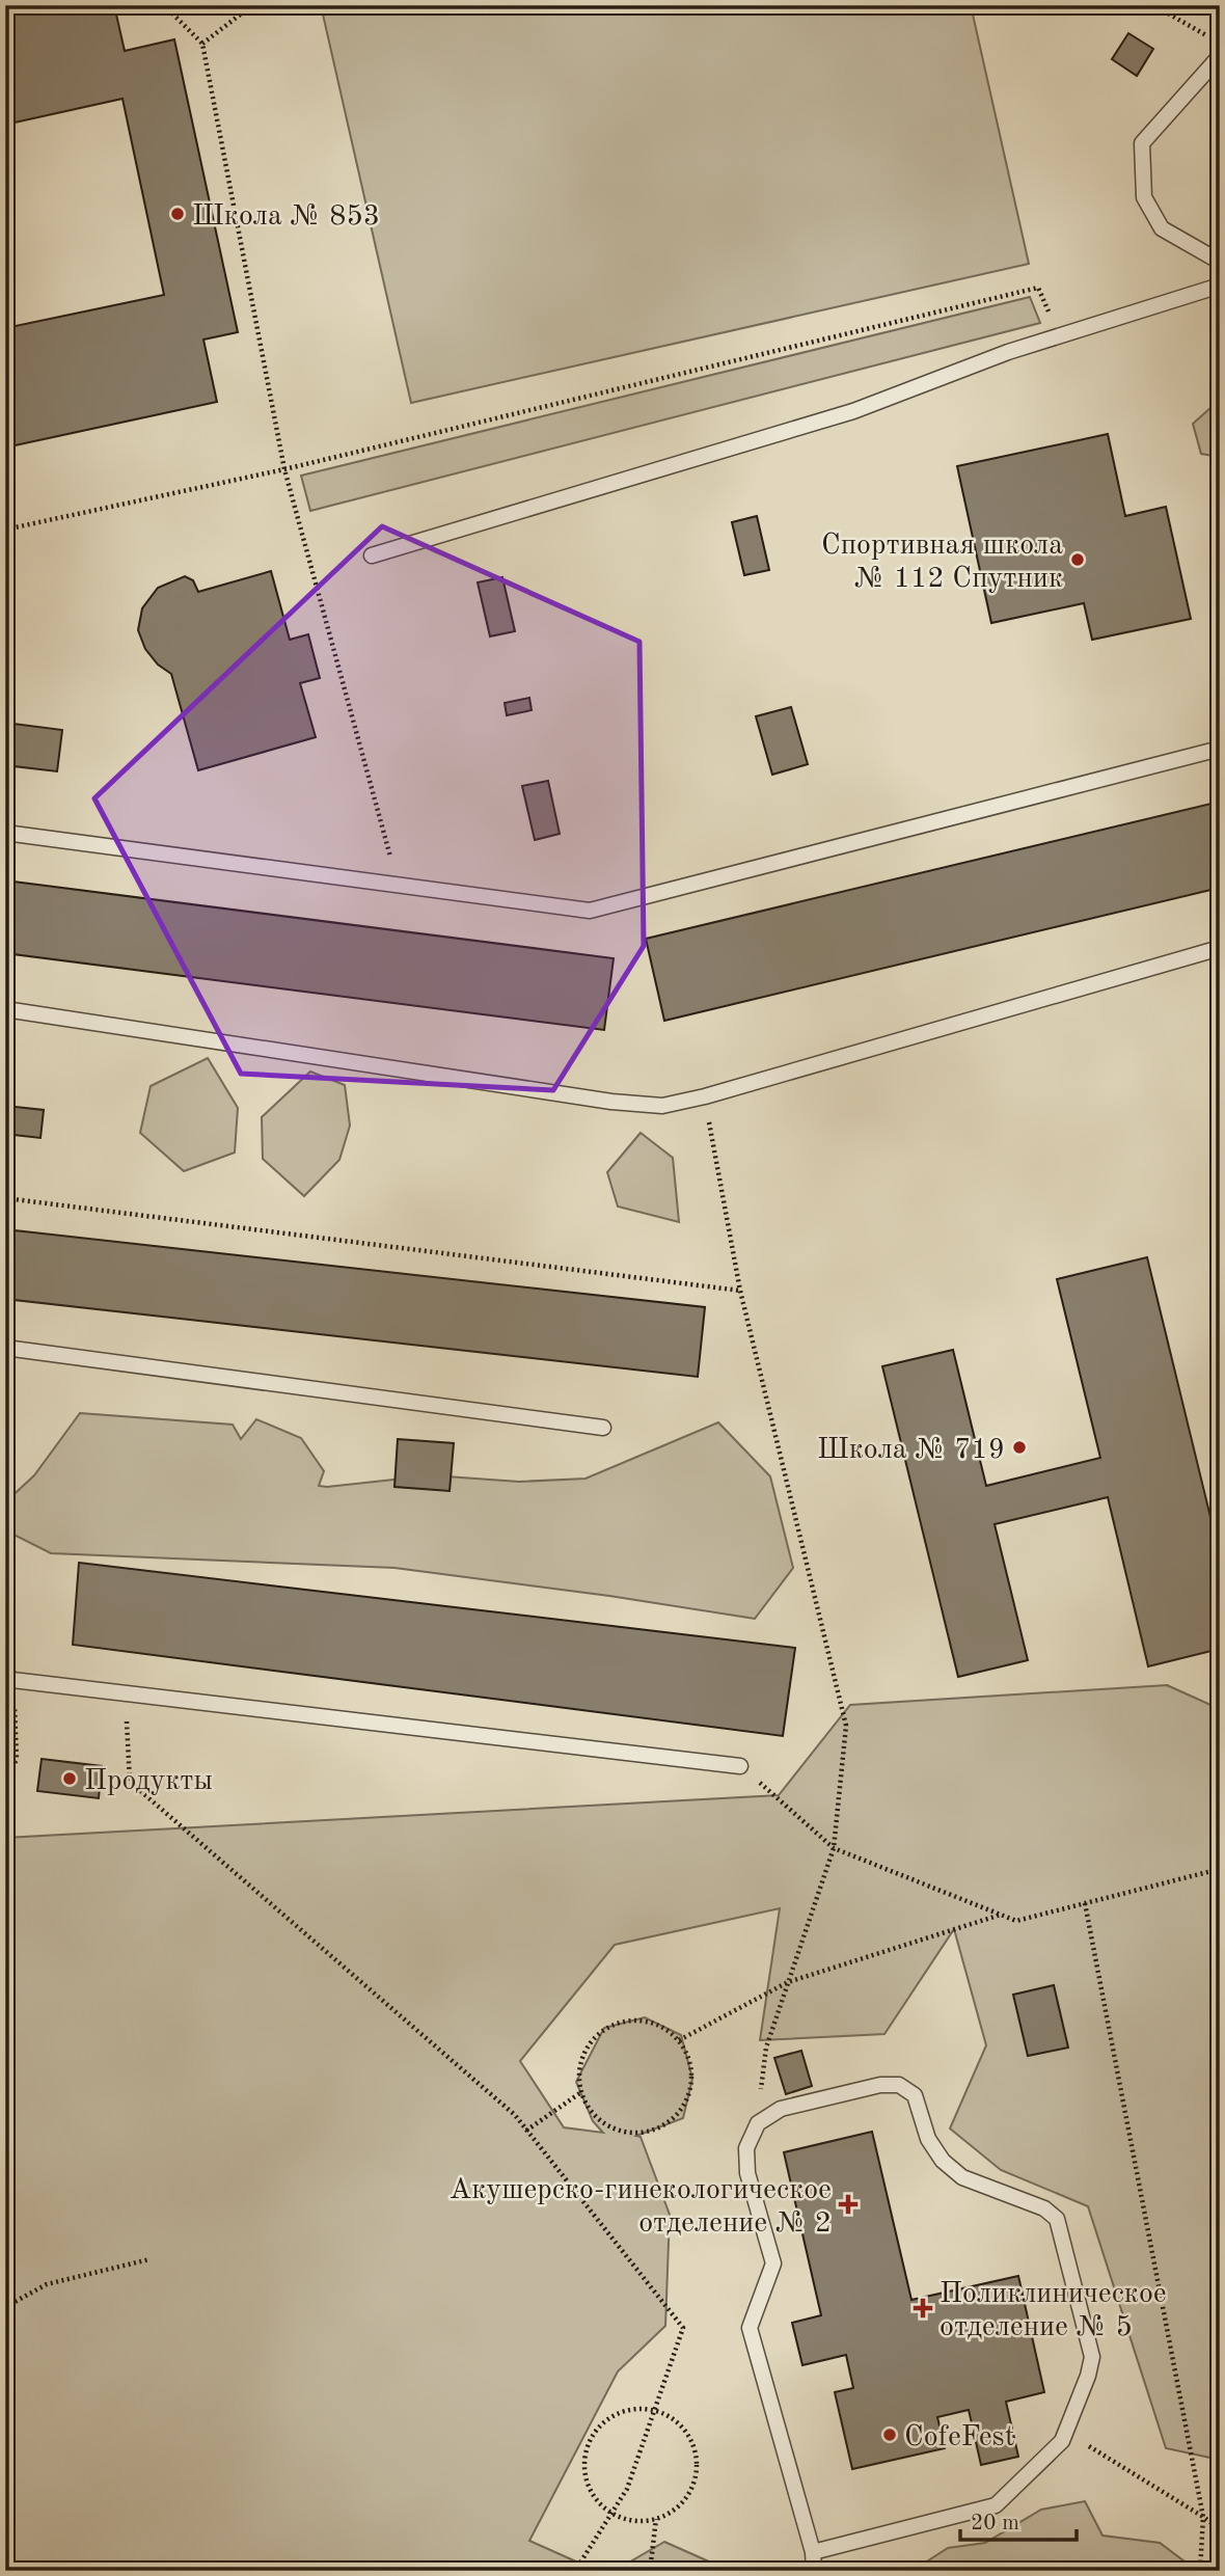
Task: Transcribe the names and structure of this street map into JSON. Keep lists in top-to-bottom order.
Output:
{
  "places": {
    "other": [
      "Школа № 853",
      "Спортивная школа № 112 Спутник",
      "Школа № 719",
      "Продукты",
      "CofeFest"
    ],
    "health": ["Акушерско-гинекологическое отделение № 2", "Поликлиническое отделение № 5"]
  },
  "scale_bar": "20 m"
}
